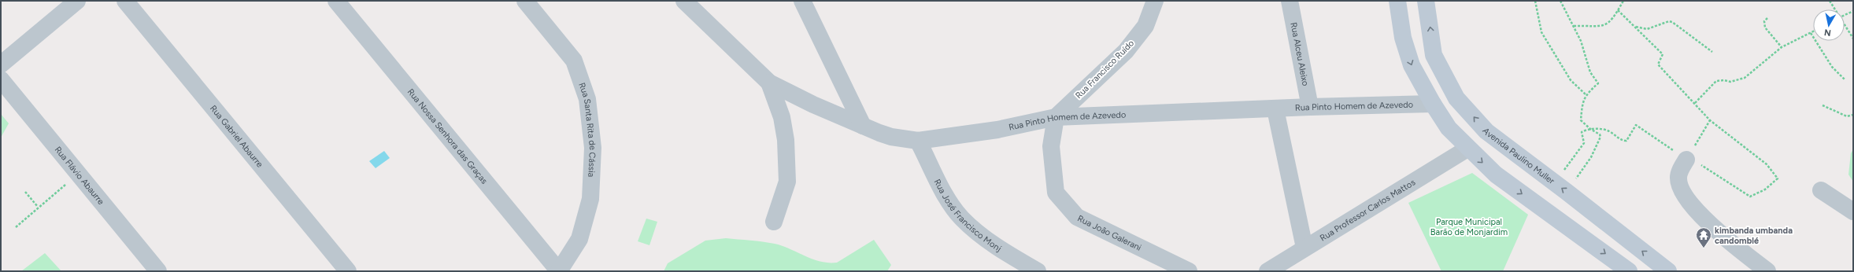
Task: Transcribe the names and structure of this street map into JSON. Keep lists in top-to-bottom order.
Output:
{
  "streets": {
    "main road": ["Avenida Paulino Muller"],
    "street": [
      "Rua Alceu Aleixo",
      "Rua Francisco Ruído",
      "Rua Pinto Homem de Azevedo",
      "Rua Santa Rita de Cássia",
      "Rua Gabriel Abaurre",
      "Rua Nossa Senhora das Graças",
      "Rua Flávio Abaurre",
      "Rua Professor Carlos Mattos",
      "Rua José Francisco Monj",
      "Rua João Galerani"
    ]
  },
  "crossings": [
    ["Rua Alceu Aleixo", "Rua Pinto Homem de Azevedo"],
    ["Rua Francisco Ruído", "Rua Pinto Homem de Azevedo"],
    ["Rua Francisco Ruído", "Rua João Galerani"],
    ["Rua Pinto Homem de Azevedo", "Rua José Francisco Monj"],
    ["Rua Pinto Homem de Azevedo", "Rua João Galerani"],
    ["Rua Santa Rita de Cássia", "Rua Nossa Senhora das Graças"]
  ],
  "parks": ["Parque Municipal Barão de Monjardim"],
  "places": {
    "temple": ["kimbanda umbanda candomblé"]
  },
  "north": "bottom"
}
